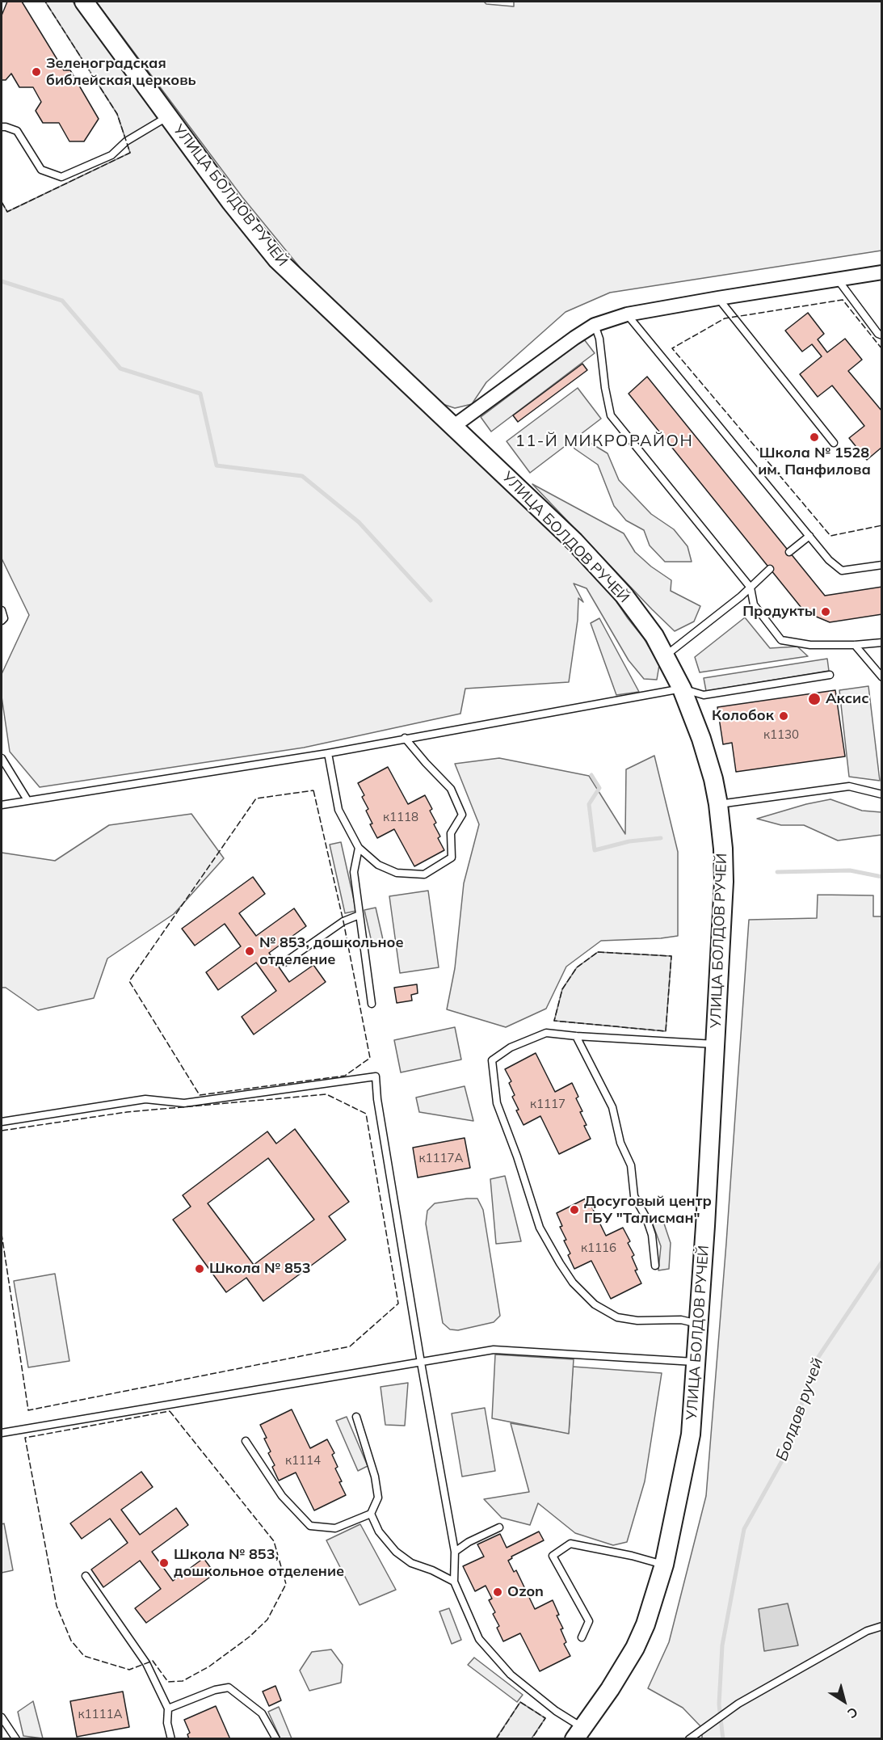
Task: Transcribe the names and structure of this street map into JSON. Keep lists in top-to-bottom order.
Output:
{
  "streets": {
    "street": ["УЛИЦА БОЛДОВ РУЧЕЙ"]
  },
  "districts": ["11-Й МИКРОРАЙОН"],
  "water": ["Болдов ручей"],
  "places": [
    "Зеленоградская библейская церковь",
    "Школа № 1528 им. Панфилова",
    "Продукты",
    "Аксис",
    "Колобок",
    "№ 853, дошкольное отделение",
    "Досуговый центр ГБУ \"Талисман\"",
    "Школа № 853",
    "Школа № 853, дошкольное отделение",
    "Ozon"
  ],
  "house_numbers": [
    "к1130",
    "к1118",
    "к1117",
    "к1117А",
    "к1116",
    "к1114",
    "к1111А"
  ],
  "north": "bottom right"
}
